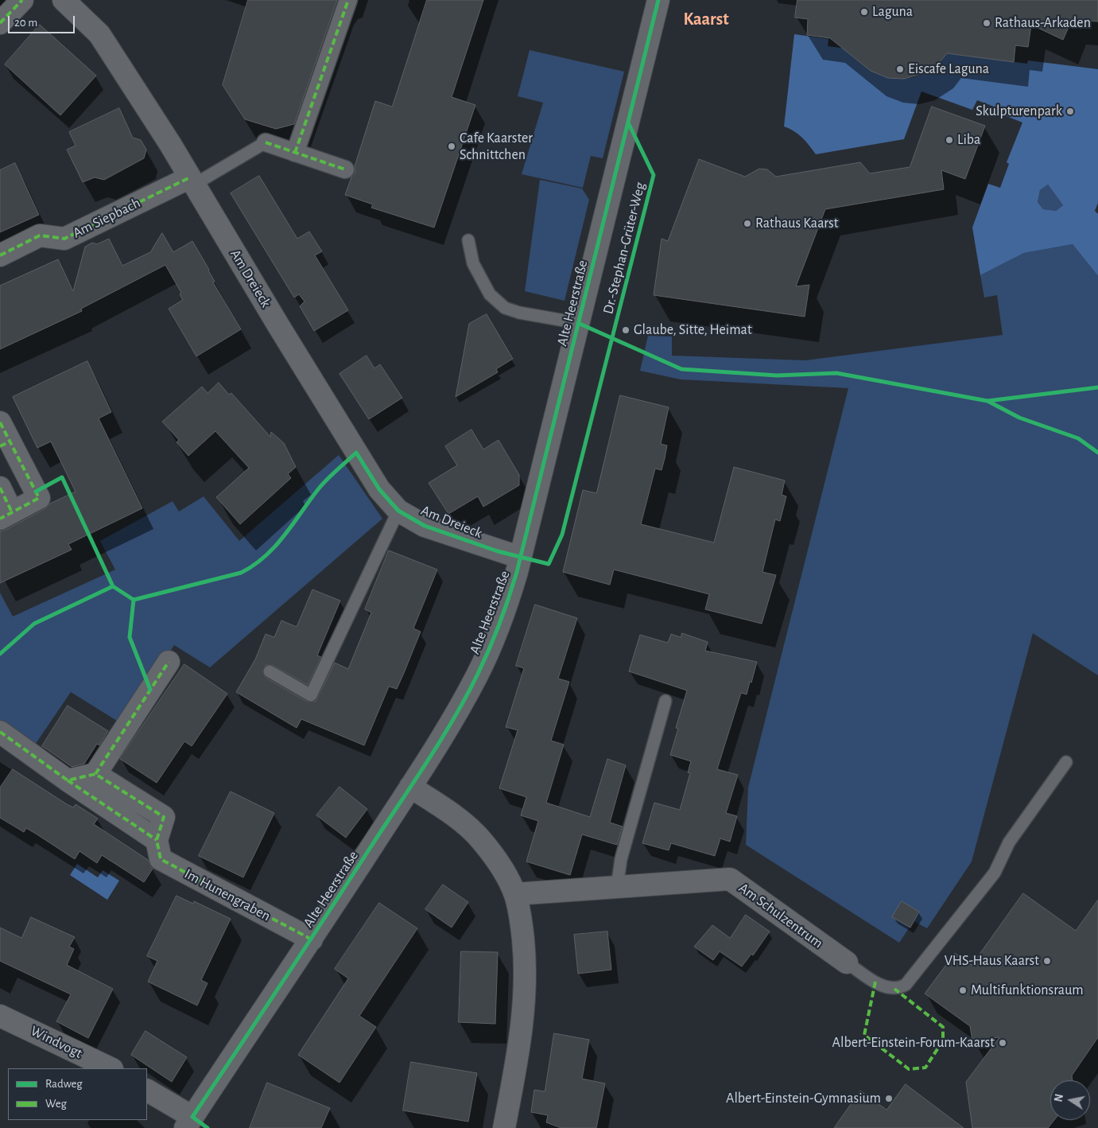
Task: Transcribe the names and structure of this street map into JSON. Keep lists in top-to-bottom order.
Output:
{
  "streets": {
    "street": [
      "Am Siepbach",
      "Am Dreieck",
      "Alte Heerstraße",
      "Im Hunengraben",
      "Am Schulzentrum",
      "Windvogt"
    ],
    "cycle path": ["Dr.-Stephan-Grüter-Weg"]
  },
  "crossings": [
    ["Am Siepbach", "Am Dreieck"],
    ["Am Dreieck", "Alte Heerstraße"],
    ["Alte Heerstraße", "Im Hunengraben"]
  ],
  "districts": ["Kaarst"],
  "places": [
    "Laguna",
    "Rathaus-Arkaden",
    "Eiscafe Laguna",
    "Skulpturenpark",
    "Liba",
    "Cafe Kaarster Schnittchen",
    "Rathaus Kaarst",
    "Glaube, Sitte, Heimat",
    "VHS-Haus Kaarst",
    "Multifunktionsraum",
    "Albert-Einstein-Forum-Kaarst",
    "Albert-Einstein-Gymnasium"
  ],
  "legend": ["Radweg", "Weg"],
  "scale_bar": "20 m",
  "north": "left"
}
